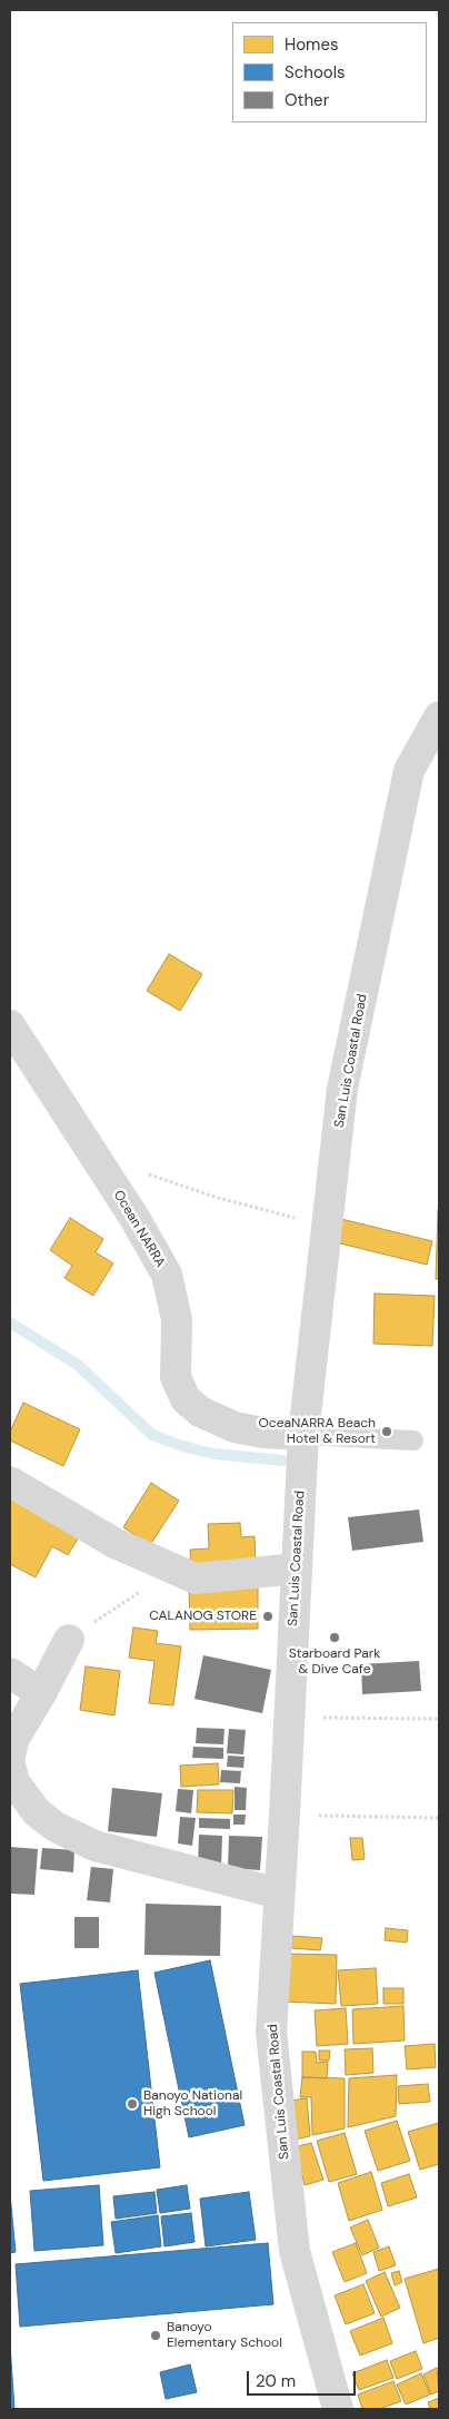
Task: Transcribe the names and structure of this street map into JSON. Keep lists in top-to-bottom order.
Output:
{
  "streets": {
    "street": ["San Luis Coastal Road", "Ocean NARRA"]
  },
  "crossings": [
    ["San Luis Coastal Road", "Ocean NARRA"]
  ],
  "places": [
    "OceaNARRA Beach Hotel & Resort",
    "CALANOG STORE",
    "Starboard Park & Dive Cafe",
    "Banoyo National High School",
    "Banoyo Elementary School"
  ],
  "legend": ["Homes", "Schools", "Other"],
  "scale_bar": "20 m"
}
